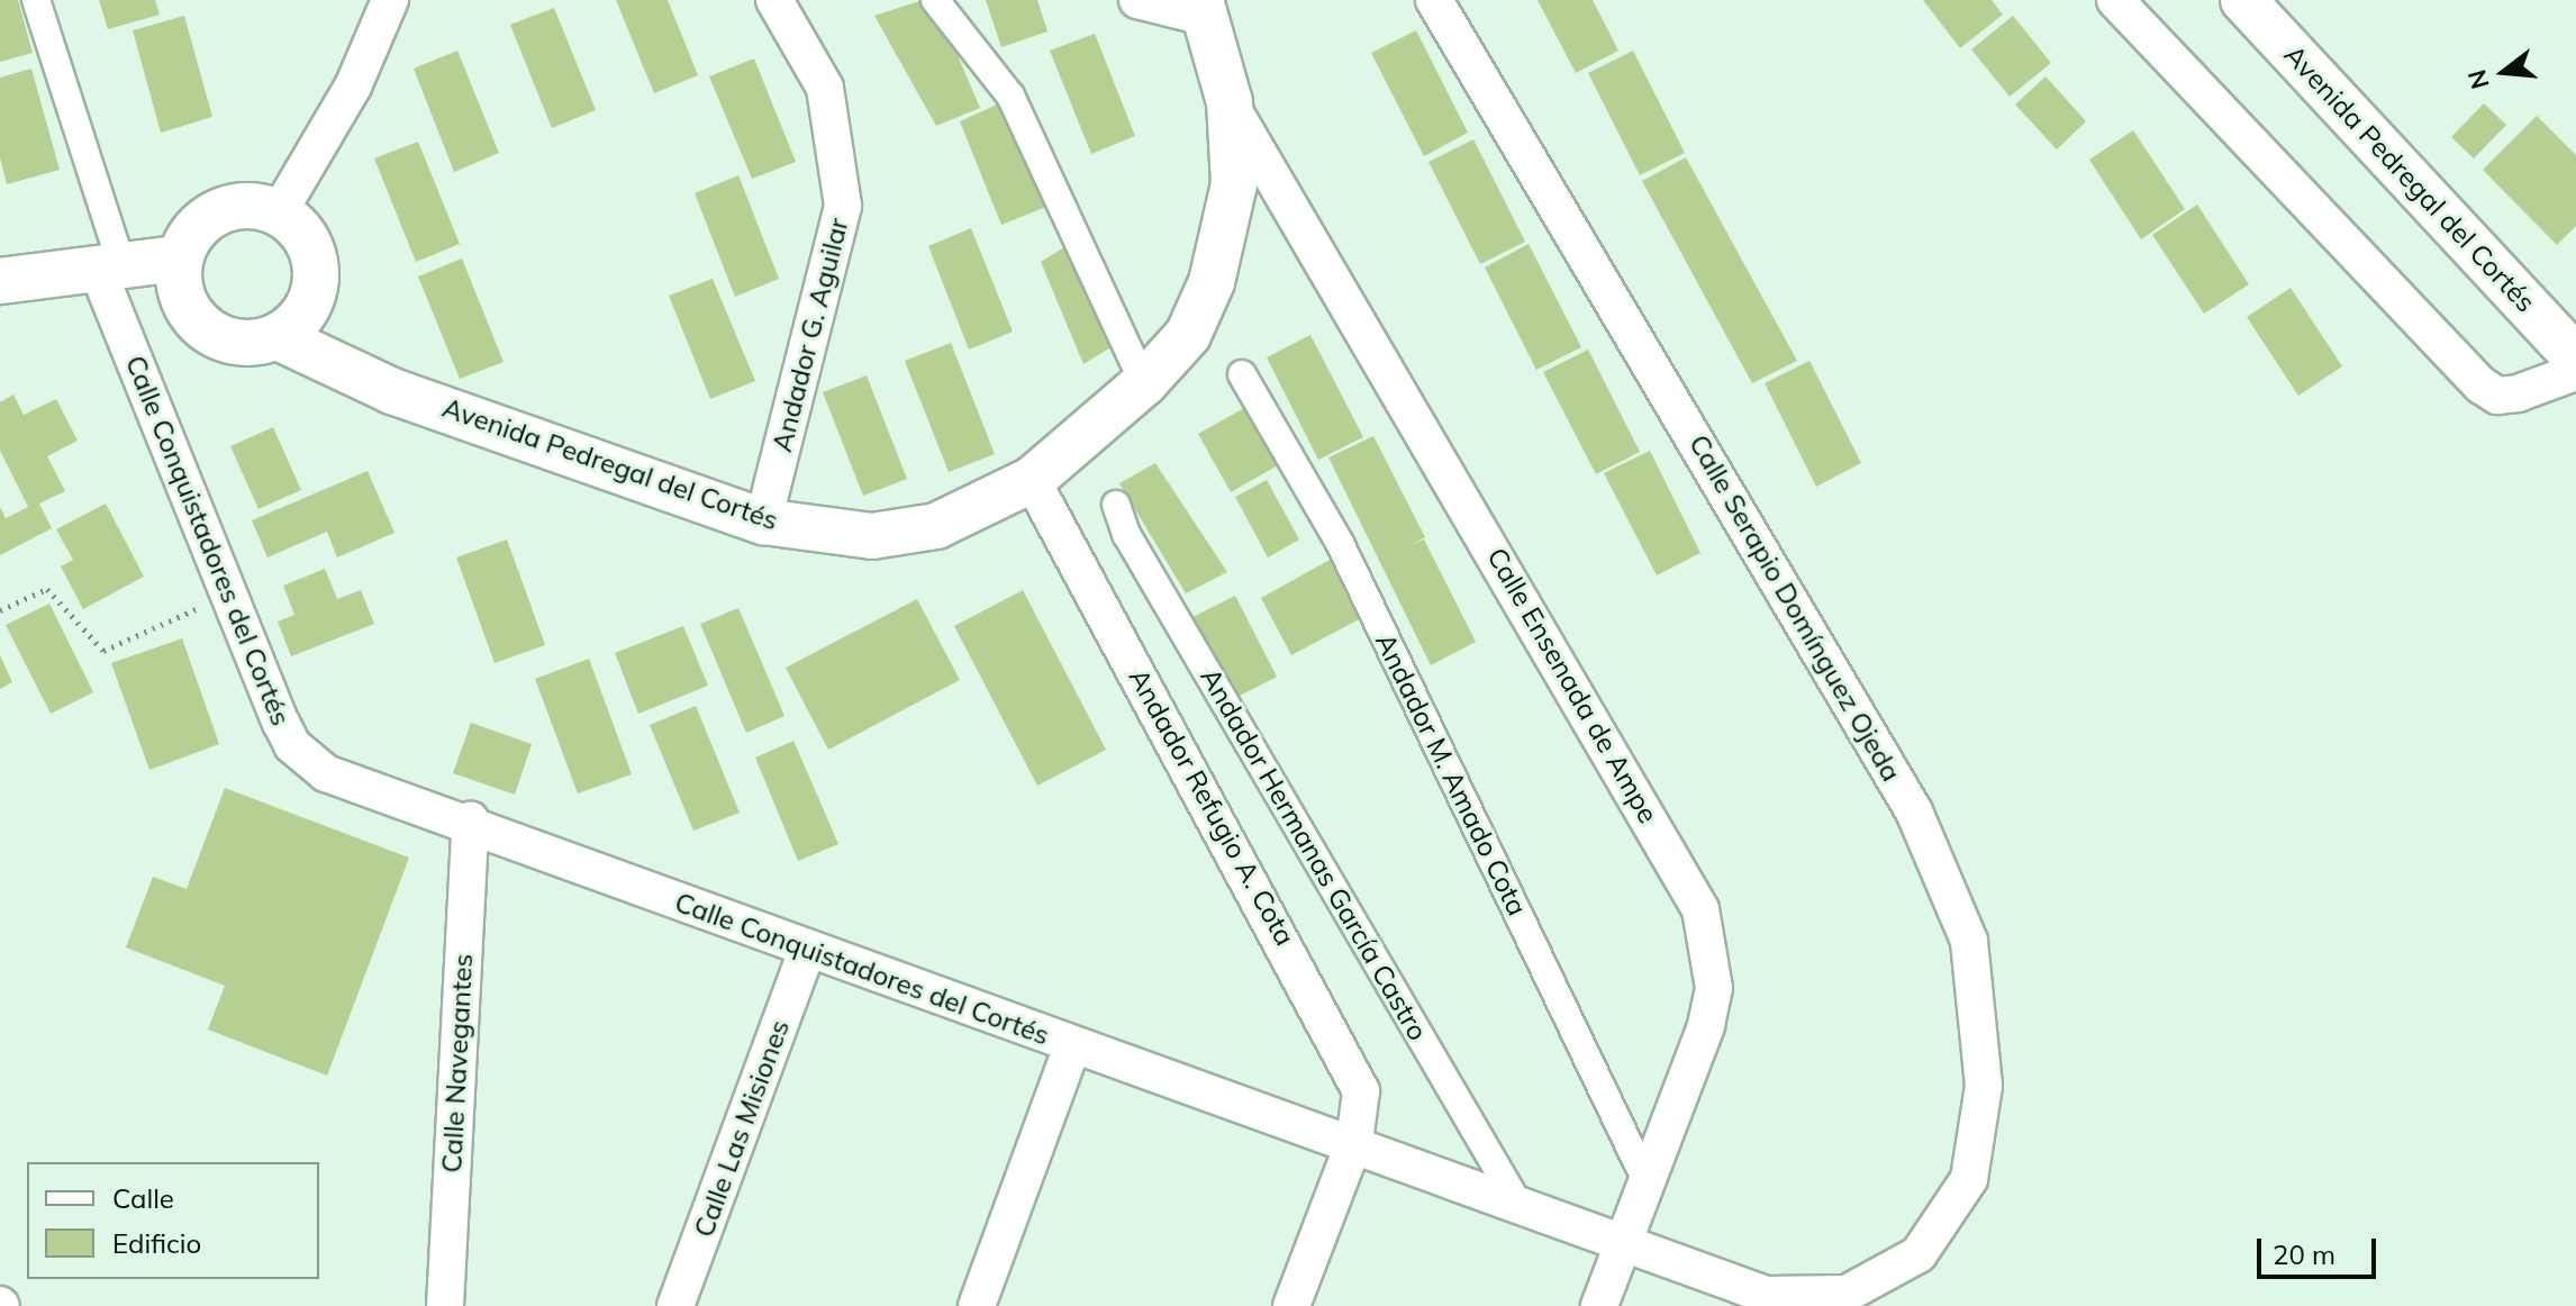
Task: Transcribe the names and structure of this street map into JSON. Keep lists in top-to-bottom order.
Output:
{
  "streets": {
    "street": [
      "Avenida Pedregal del Cortés",
      "Andador G. Aguilar",
      "Calle Conquistadores del Cortés",
      "Calle Serapio Domínguez Ojeda",
      "Calle Ensenada de Ampe",
      "Andador M. Amado Cota",
      "Andador Refugio A. Cota",
      "Andador Hermanas García Castro",
      "Calle Navegantes",
      "Calle Las Misiones"
    ]
  },
  "crossings": [
    ["Avenida Pedregal del Cortés", "Andador G. Aguilar"],
    ["Avenida Pedregal del Cortés", "Calle Ensenada de Ampe"],
    ["Avenida Pedregal del Cortés", "Andador Refugio A. Cota"],
    ["Calle Conquistadores del Cortés", "Calle Serapio Domínguez Ojeda"],
    ["Calle Conquistadores del Cortés", "Calle Ensenada de Ampe"],
    ["Calle Conquistadores del Cortés", "Andador Refugio A. Cota"],
    ["Calle Conquistadores del Cortés", "Andador Hermanas García Castro"],
    ["Calle Conquistadores del Cortés", "Calle Navegantes"],
    ["Calle Conquistadores del Cortés", "Calle Las Misiones"],
    ["Calle Ensenada de Ampe", "Andador M. Amado Cota"]
  ],
  "legend": ["Calle", "Edificio"],
  "scale_bar": "20 m",
  "north": "left"
}
